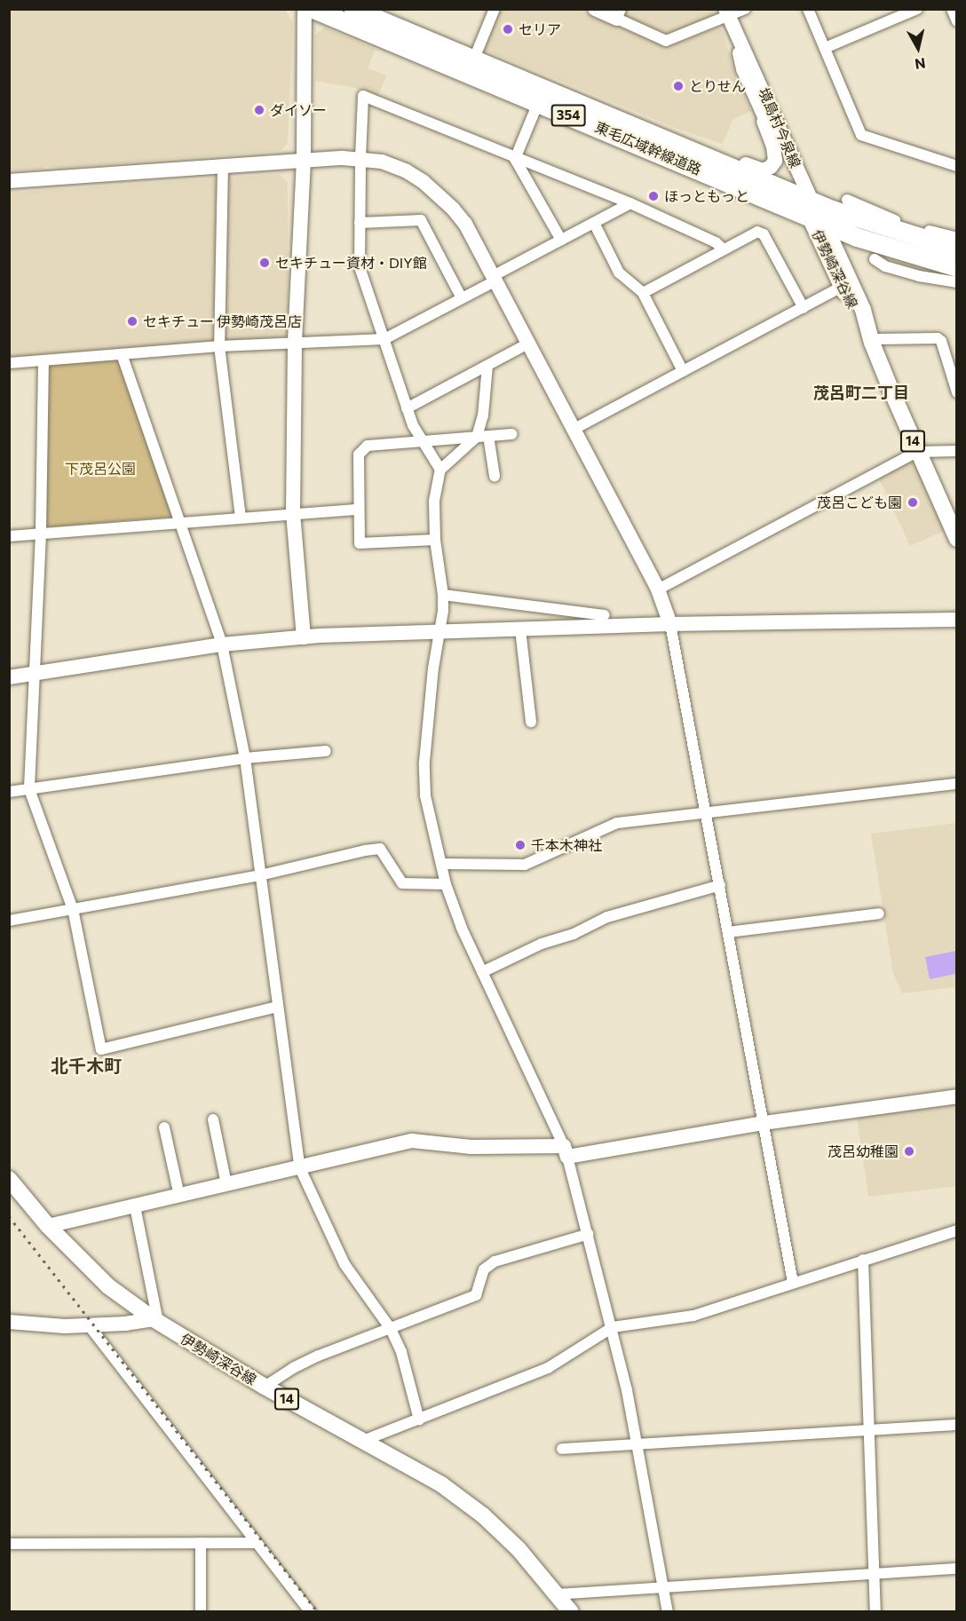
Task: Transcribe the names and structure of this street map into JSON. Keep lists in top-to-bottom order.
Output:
{
  "streets": {
    "highway": ["354", "東毛広域幹線道路"],
    "main road": ["伊勢崎深谷線", "14"],
    "street": ["境島村今泉線"]
  },
  "crossings": [
    ["境島村今泉線", "東毛広域幹線道路"],
    ["境島村今泉線", "伊勢崎深谷線"],
    ["東毛広域幹線道路", "伊勢崎深谷線"]
  ],
  "districts": ["茂呂町二丁目", "北千木町"],
  "parks": ["下茂呂公園"],
  "places": [
    "セリア",
    "とりせん",
    "ダイソー",
    "ほっともっと",
    "セキチュー資材・DIY館",
    "セキチュー 伊勢崎茂呂店",
    "茂呂こども園",
    "千本木神社",
    "茂呂幼稚園"
  ],
  "north": "bottom"
}
